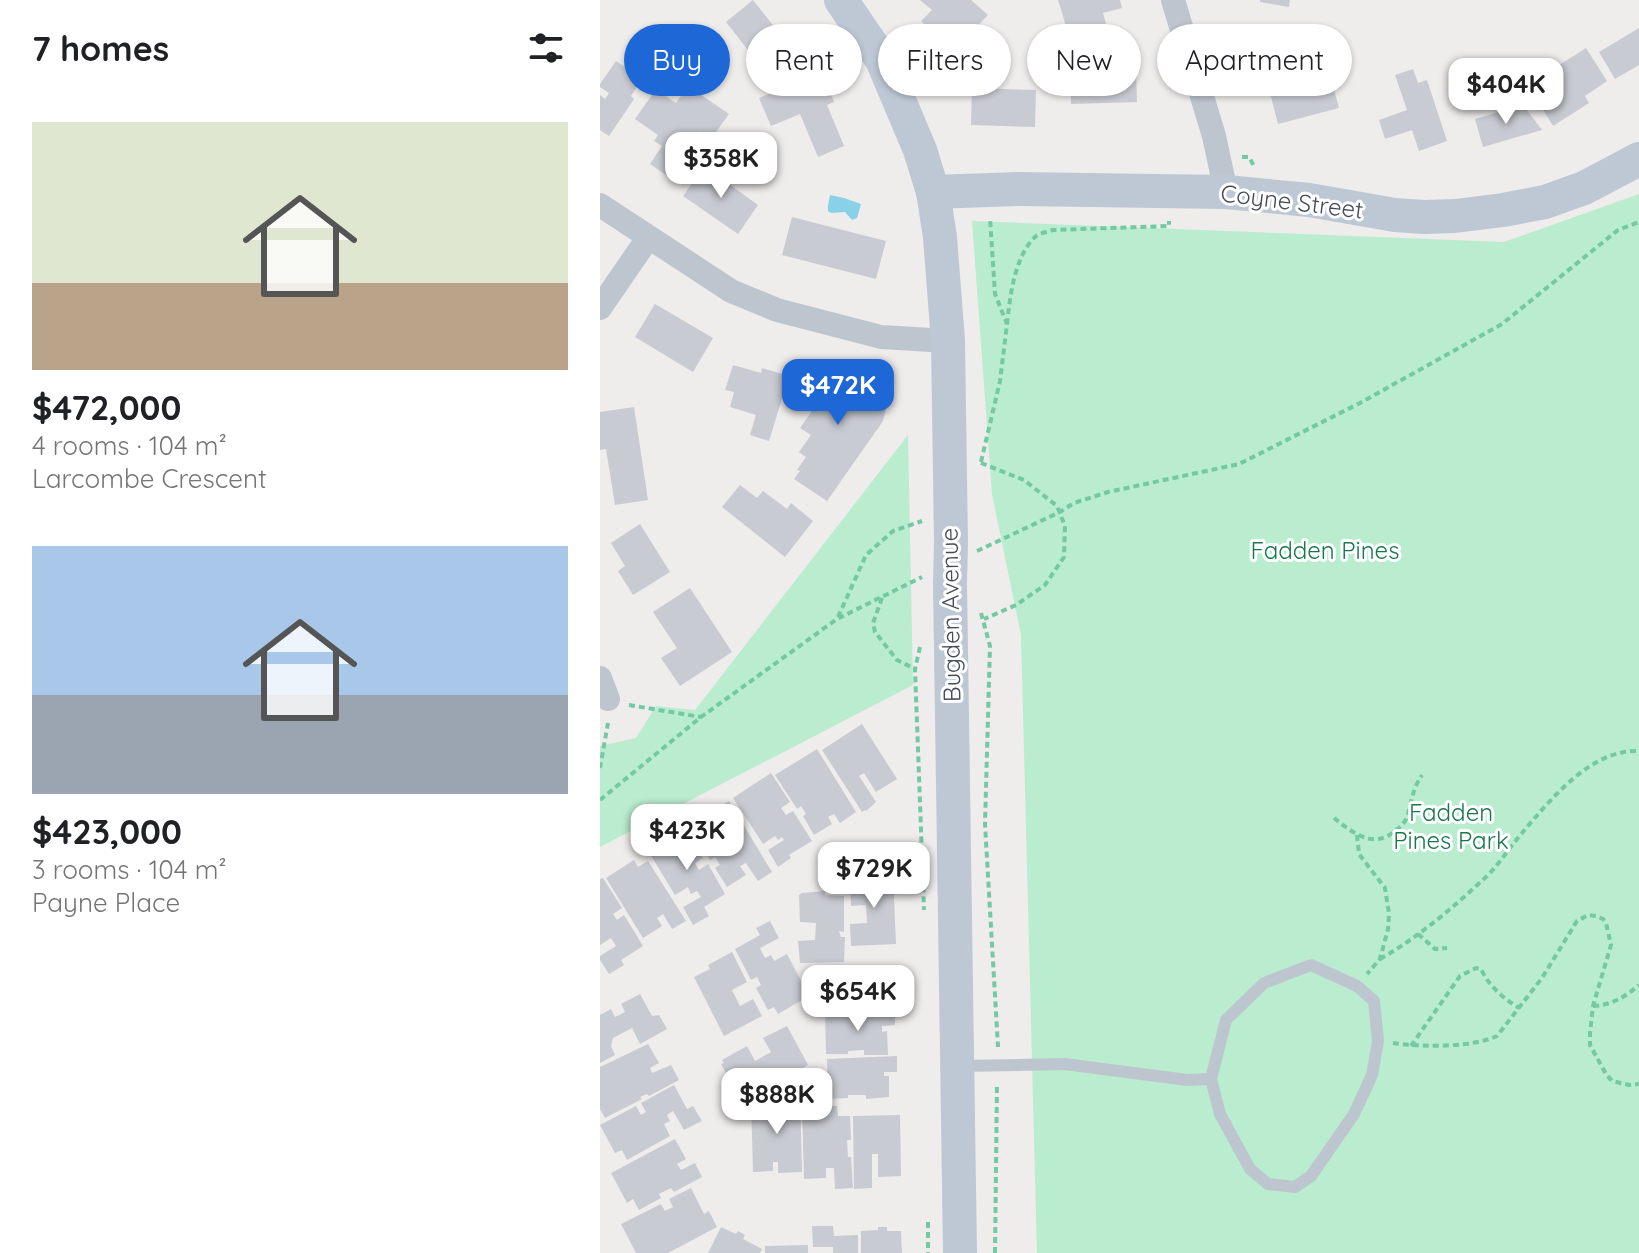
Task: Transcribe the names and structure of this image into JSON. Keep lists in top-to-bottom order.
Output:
{
  "streets": {
    "street": ["Coyne Street", "Bugden Avenue"]
  },
  "crossings": [
    ["Coyne Street", "Bugden Avenue"]
  ],
  "parks": ["Fadden Pines", "Fadden Pines Park"],
  "page": {
    "heading": "7 homes",
    "chip": [
      "Buy",
      "Rent",
      "Filters",
      "New",
      "Apartment"
    ],
    "price": [
      "$404K",
      "$358K",
      "$472K",
      "$423K",
      "$729K",
      "$654K",
      "$888K"
    ],
    "list": [
      {
        "name": "$472,000",
        "note": "4 rooms · 104 m² · Larcombe Crescent"
      },
      {
        "name": "$423,000",
        "note": "3 rooms · 104 m² · Payne Place"
      }
    ]
  }
}
